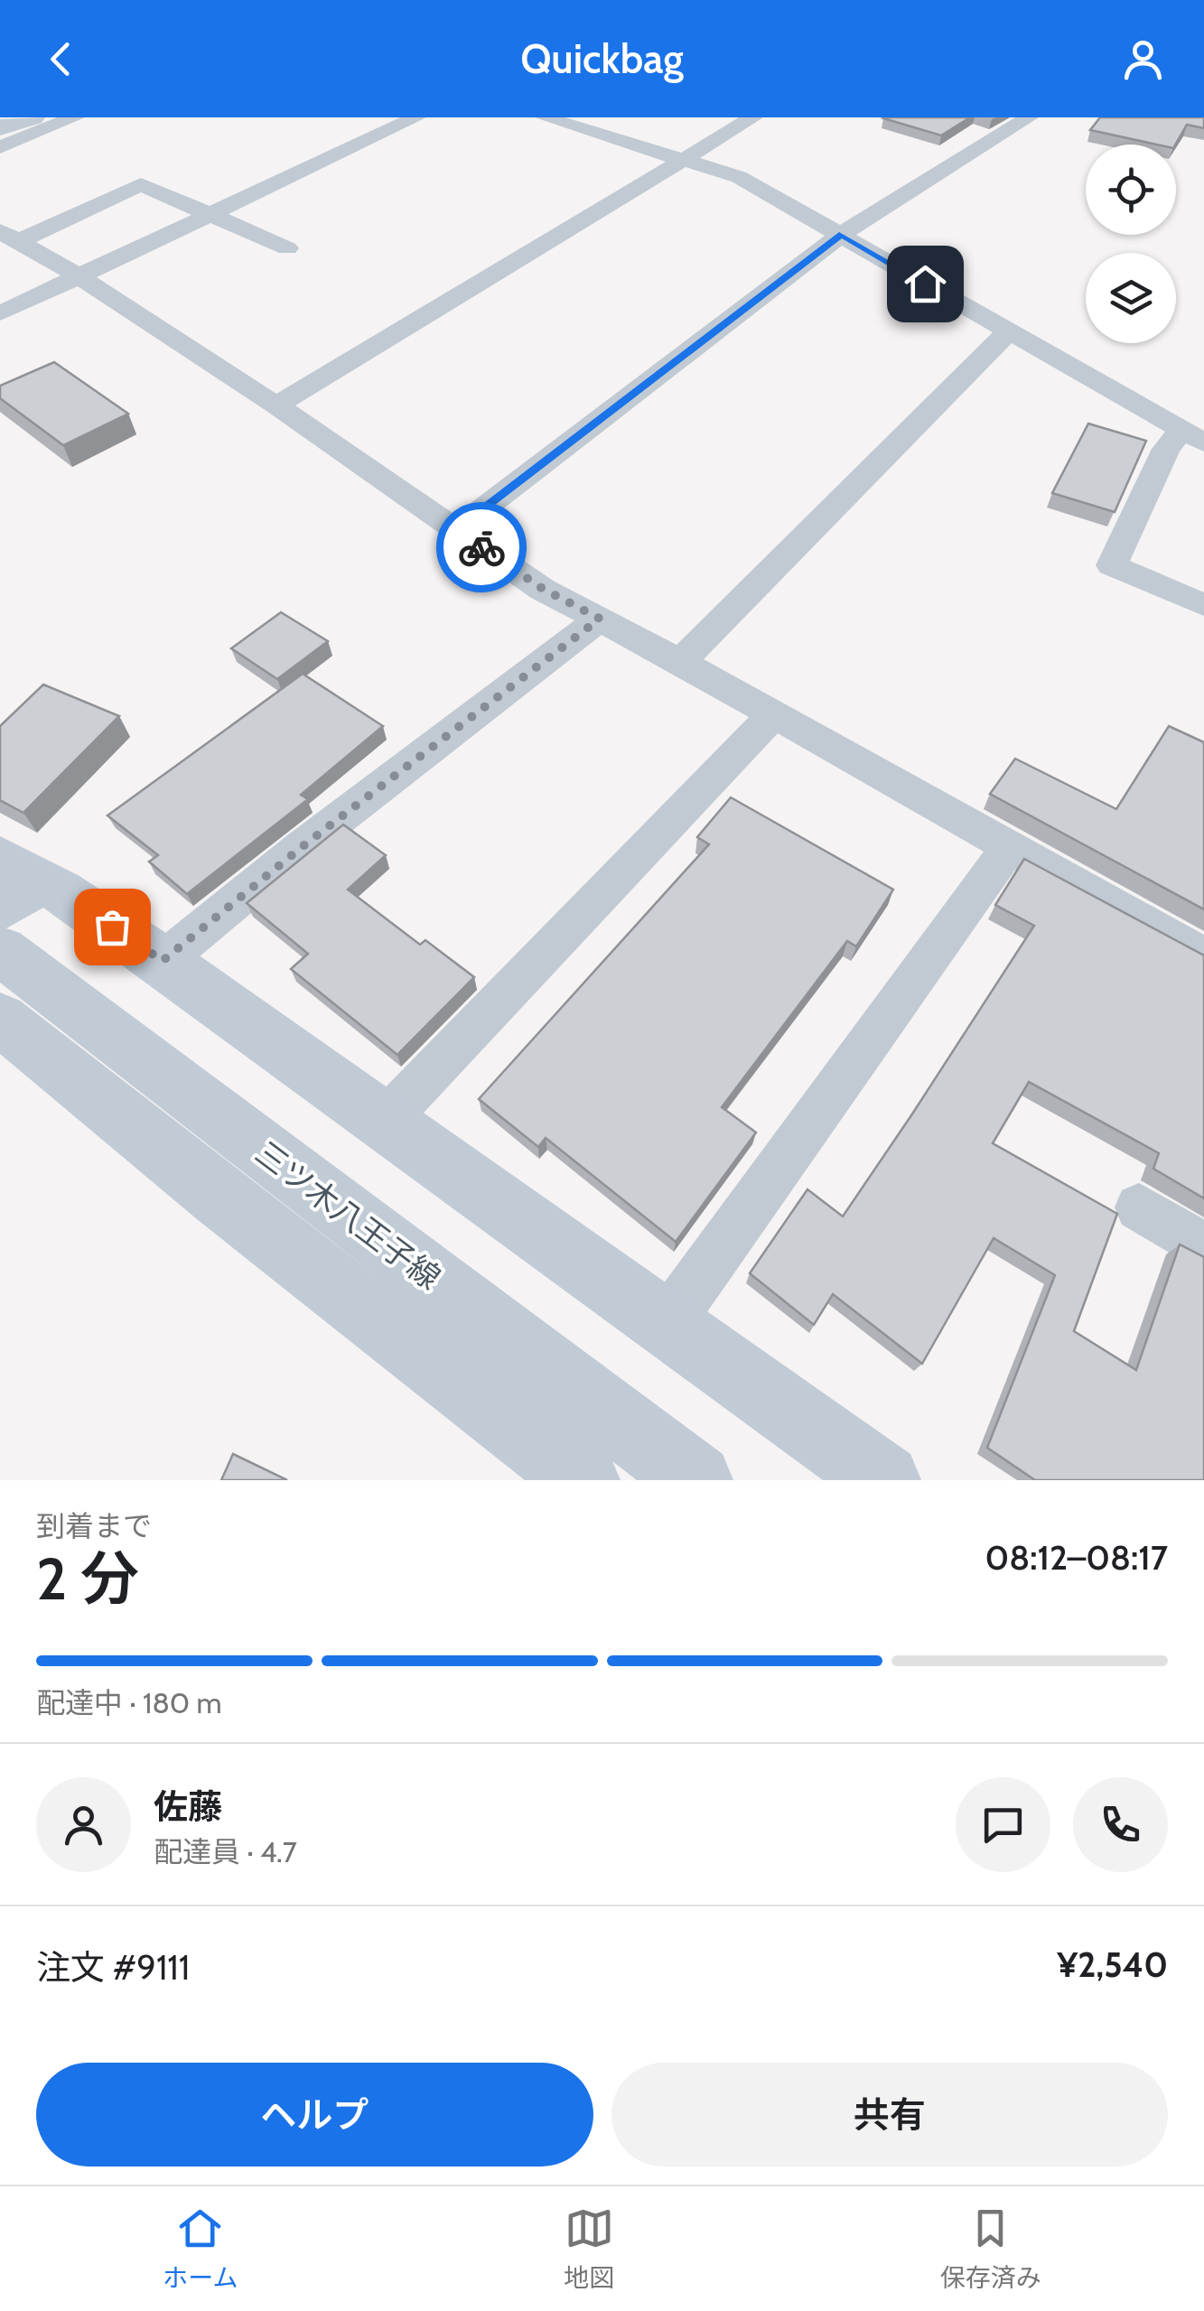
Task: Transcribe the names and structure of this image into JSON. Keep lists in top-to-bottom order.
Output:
{
  "streets": {
    "street": ["三ツ木八王子線"]
  },
  "page": {
    "header": "Quickbag",
    "heading": ["2 分", "到着まで", "08:12–08:17"],
    "panel": [
      "佐藤",
      "配達員 · 4.7",
      "注文 #9111",
      "¥2,540"
    ],
    "bar": "配達中 · 180 m",
    "buttons": ["ヘルプ", "共有"],
    "tabs": ["ホーム", "地図", "保存済み"]
  }
}
